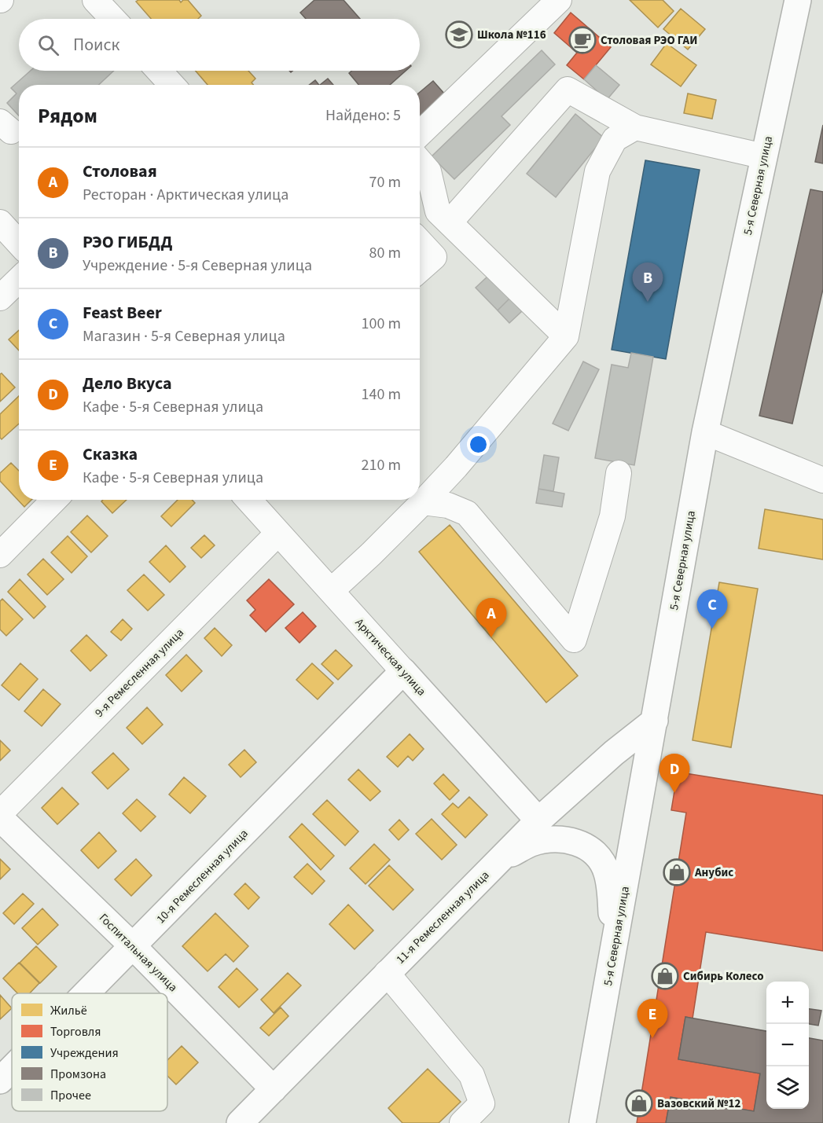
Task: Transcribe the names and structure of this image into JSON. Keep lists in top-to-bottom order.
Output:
{
  "streets": {
    "main road": [
      "5-я Северная улица",
      "Арктическая улица",
      "10-я Ремесленная улица",
      "11-я Ремесленная улица",
      "Госпитальная улица"
    ],
    "street": ["9-я Ремесленная улица"]
  },
  "crossings": [
    ["5-я Северная улица", "11-я Ремесленная улица"],
    ["Арктическая улица", "9-я Ремесленная улица"],
    ["Арктическая улица", "10-я Ремесленная улица"],
    ["Арктическая улица", "11-я Ремесленная улица"],
    ["10-я Ремесленная улица", "Госпитальная улица"],
    ["11-я Ремесленная улица", "Госпитальная улица"]
  ],
  "places": {
    "school or university": ["Школа №116"],
    "cafe": ["Столовая РЭО ГАИ"],
    "shop": ["Анубис", "Сибирь Колесо", "Вазовский №12"]
  },
  "legend": [
    "Жильё",
    "Торговля",
    "Учреждения",
    "Промзона",
    "Прочее"
  ],
  "page": {
    "search": "Поиск",
    "heading": ["Рядом", "Найдено: 5"],
    "list": [
      {
        "mark": "A",
        "name": "Столовая",
        "note": "Ресторан · Арктическая улица",
        "value": "70 m"
      },
      {
        "mark": "B",
        "name": "РЭО ГИБДД",
        "note": "Учреждение · 5-я Северная улица",
        "value": "80 m"
      },
      {
        "mark": "C",
        "name": "Feast Beer",
        "note": "Магазин · 5-я Северная улица",
        "value": "100 m"
      },
      {
        "mark": "D",
        "name": "Дело Вкуса",
        "note": "Кафе · 5-я Северная улица",
        "value": "140 m"
      },
      {
        "mark": "E",
        "name": "Сказка",
        "note": "Кафе · 5-я Северная улица",
        "value": "210 m"
      }
    ],
    "pins": [
      "B",
      "C",
      "A",
      "D",
      "E"
    ],
    "map_buttons": ["+", "−"]
  }
}
